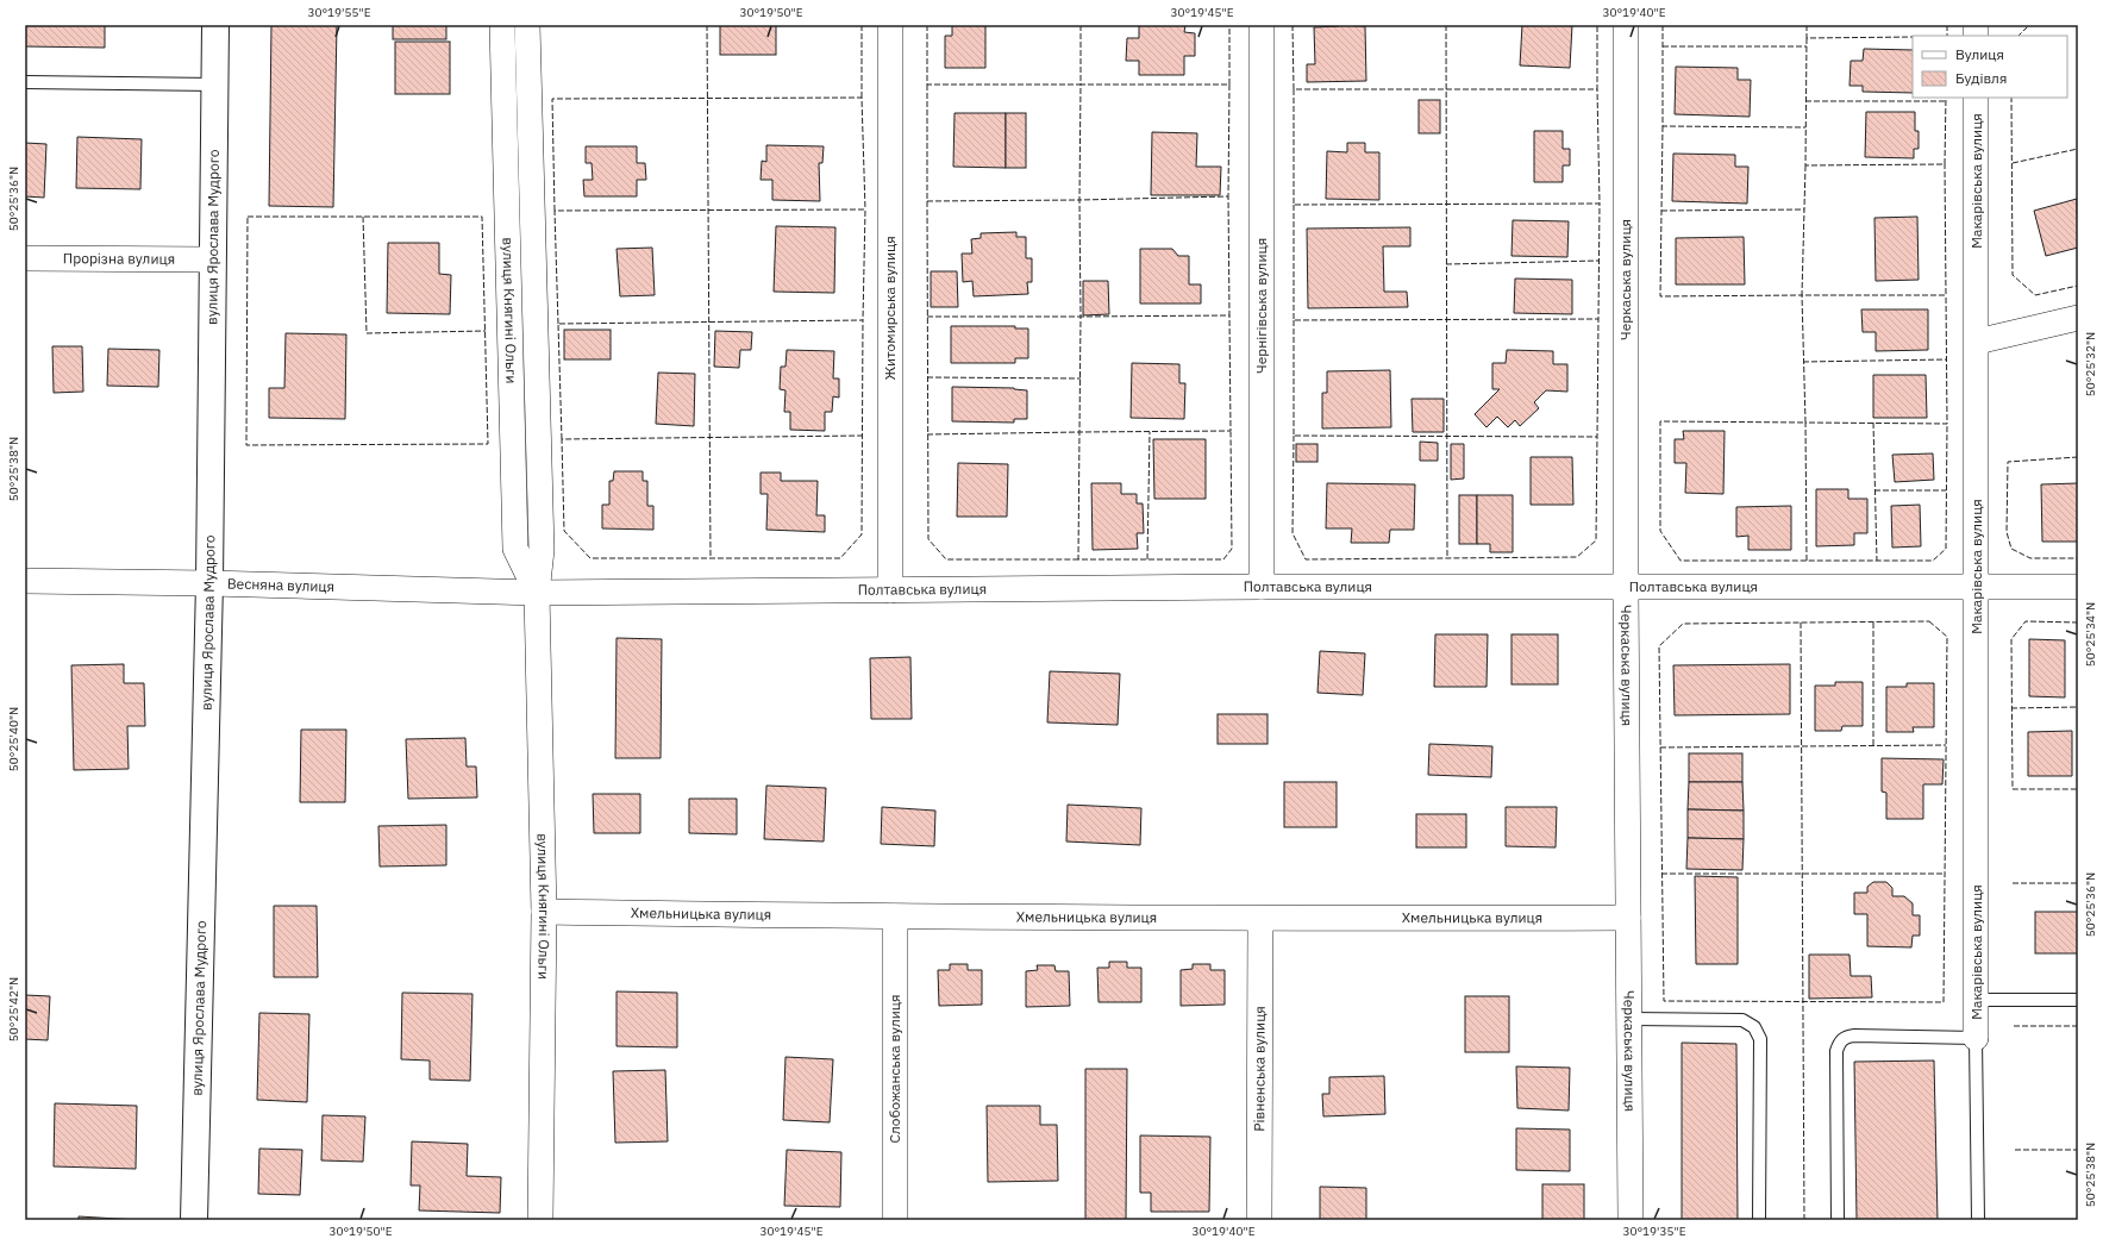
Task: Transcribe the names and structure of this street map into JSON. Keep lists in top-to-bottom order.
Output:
{
  "streets": {
    "main road": ["вулиця Ярослава Мудрого"],
    "street": [
      "Макарівська вулиця",
      "Прорізна вулиця",
      "Черкаська вулиця",
      "Чернігівська вулиця",
      "Житомирська вулиця",
      "вулиця Княгині Ольги",
      "Весняна вулиця",
      "Полтавська вулиця",
      "Хмельницька вулиця",
      "Слобожанська вулиця",
      "Рівненська вулиця"
    ]
  },
  "crossings": [
    ["Макарівська вулиця", "Полтавська вулиця"],
    ["вулиця Ярослава Мудрого", "Прорізна вулиця"],
    ["вулиця Ярослава Мудрого", "Весняна вулиця"],
    ["Черкаська вулиця", "Полтавська вулиця"],
    ["Черкаська вулиця", "Хмельницька вулиця"],
    ["Чернігівська вулиця", "Полтавська вулиця"],
    ["Житомирська вулиця", "Полтавська вулиця"],
    ["вулиця Княгині Ольги", "Весняна вулиця"],
    ["вулиця Княгині Ольги", "Полтавська вулиця"],
    ["вулиця Княгині Ольги", "Хмельницька вулиця"],
    ["Весняна вулиця", "Полтавська вулиця"],
    ["Хмельницька вулиця", "Слобожанська вулиця"],
    ["Хмельницька вулиця", "Рівненська вулиця"]
  ],
  "legend": ["Вулиця", "Будівля"],
  "coordinates": [
    "30°19'55\"E",
    "30°19'50\"E",
    "30°19'45\"E",
    "30°19'40\"E",
    "50°25'36\"N",
    "50°25'32\"N",
    "50°25'38\"N",
    "50°25'34\"N",
    "50°25'40\"N",
    "50°25'42\"N",
    "30°19'35\"E"
  ]
}
